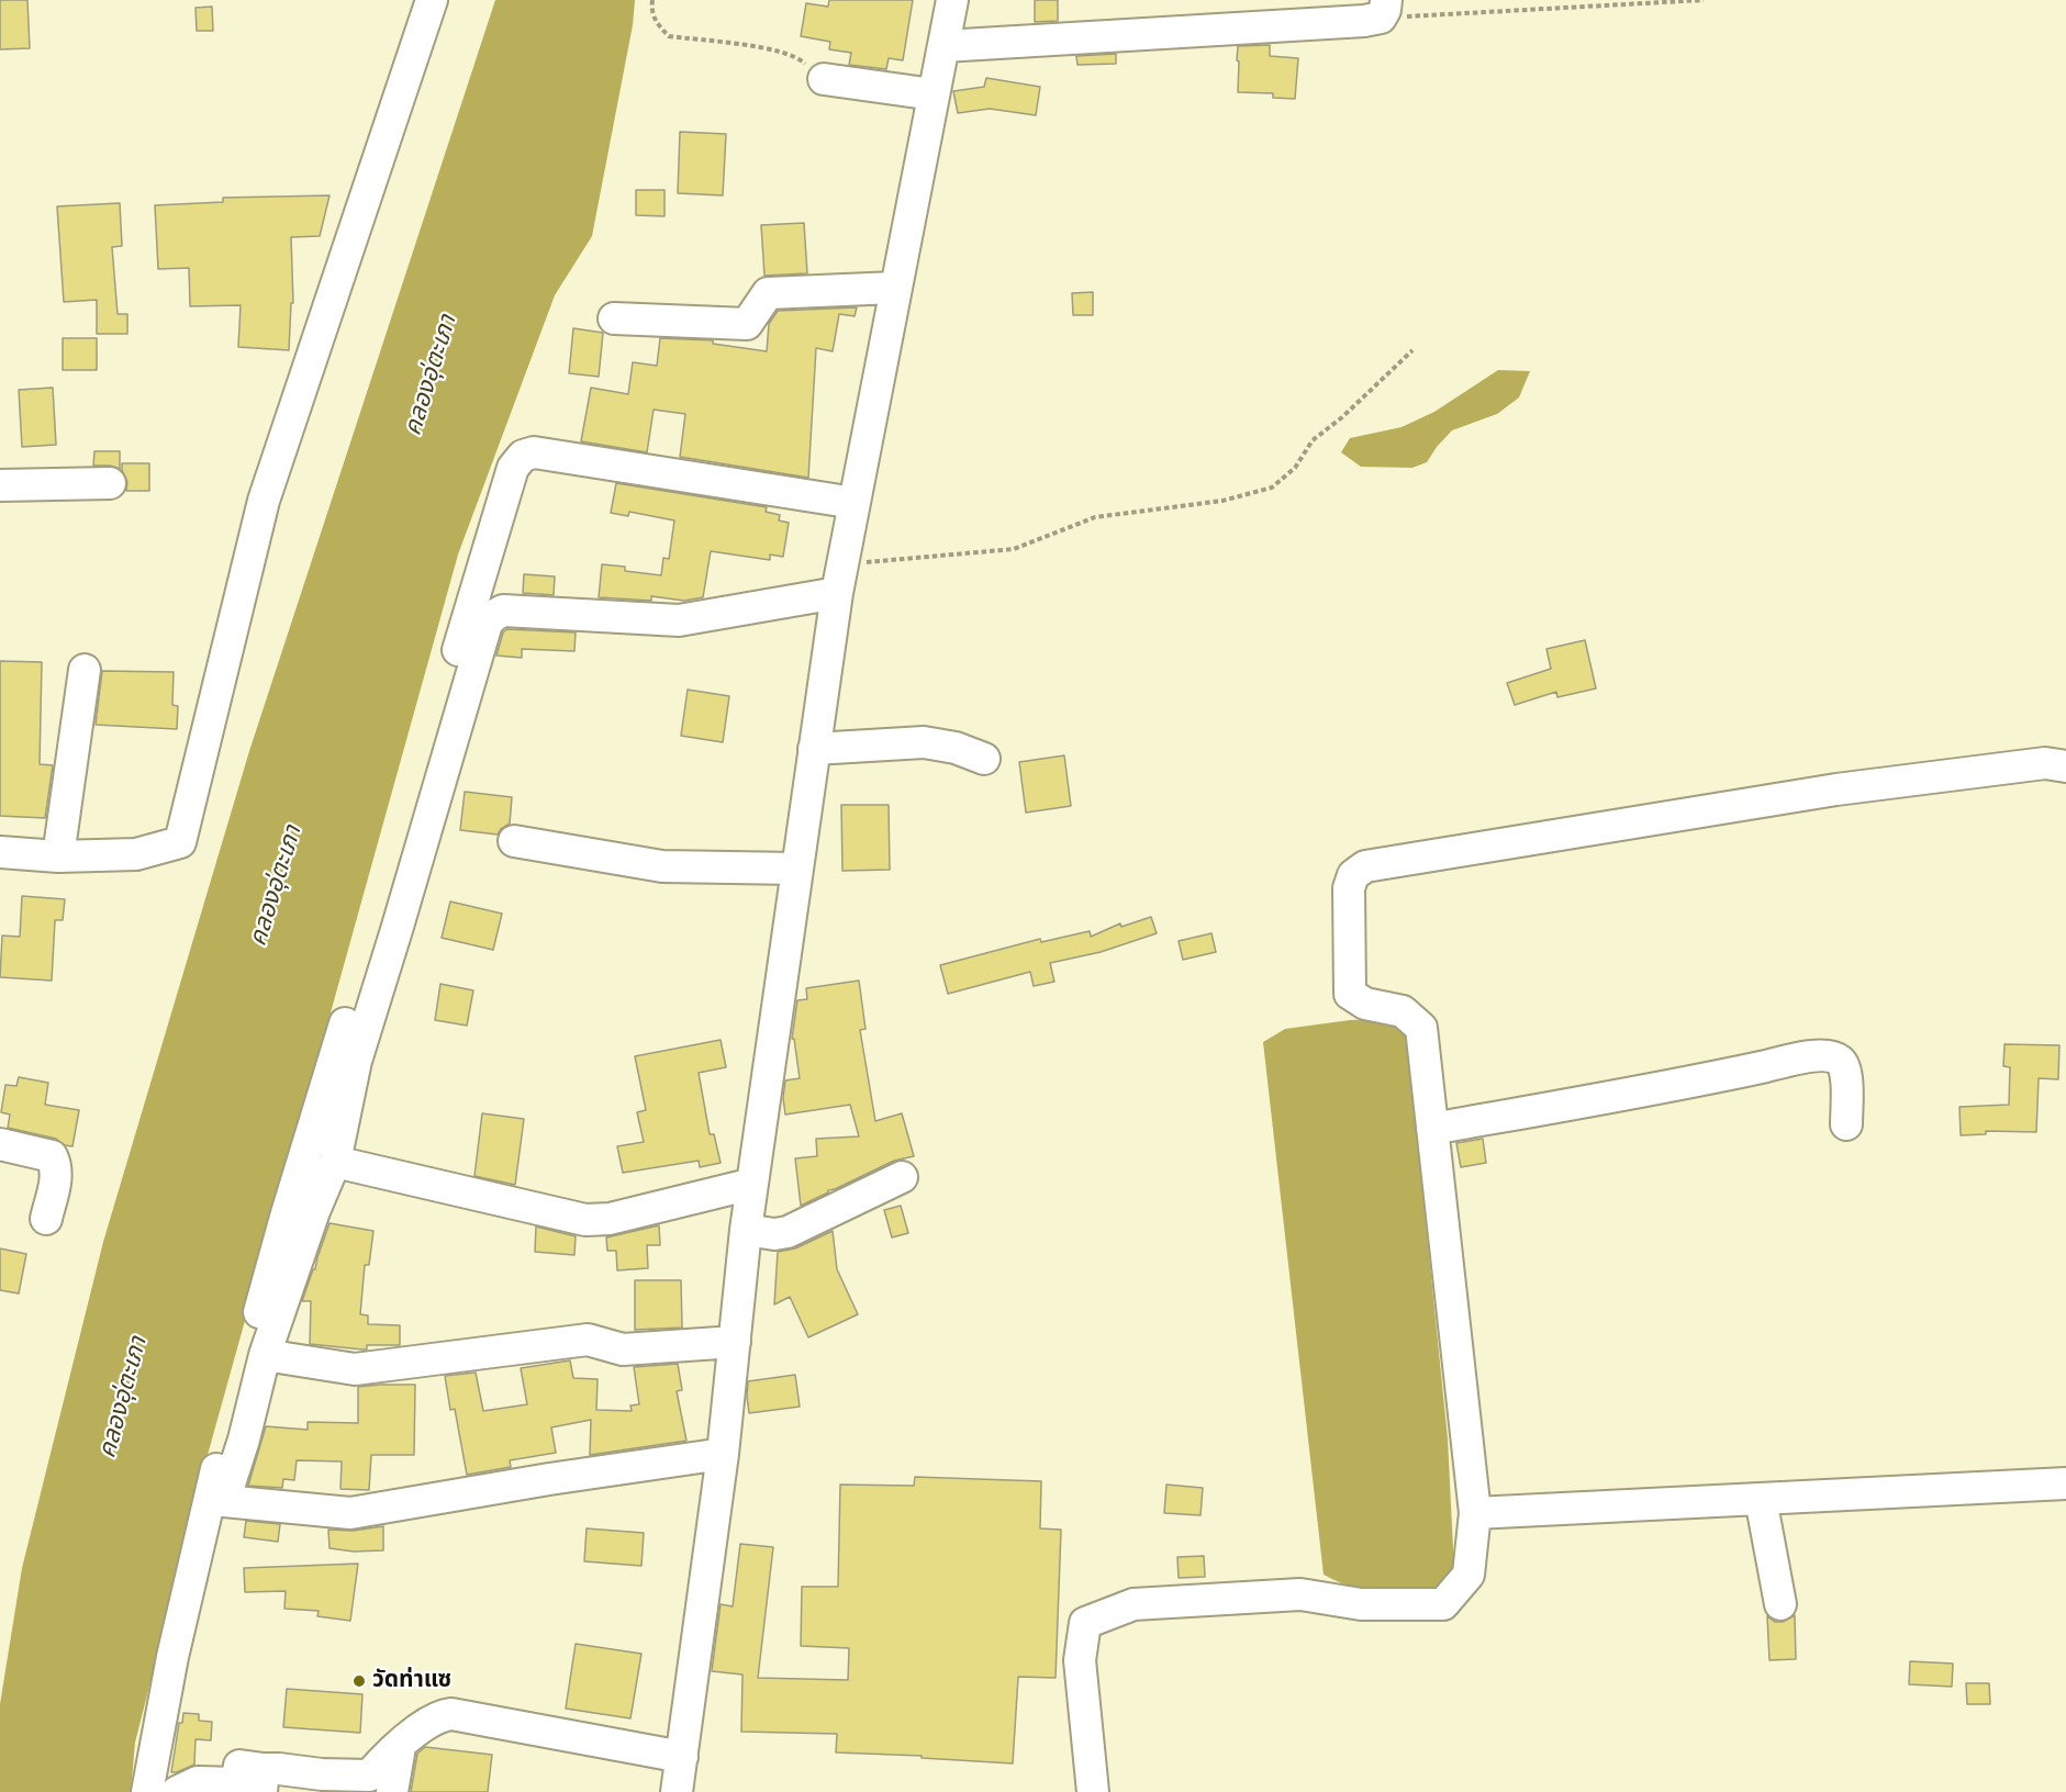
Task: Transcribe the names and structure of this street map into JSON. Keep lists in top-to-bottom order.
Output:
{
  "water": ["คลองอุ่ตะเภา"],
  "places": ["วัดท่าแซ"]
}
